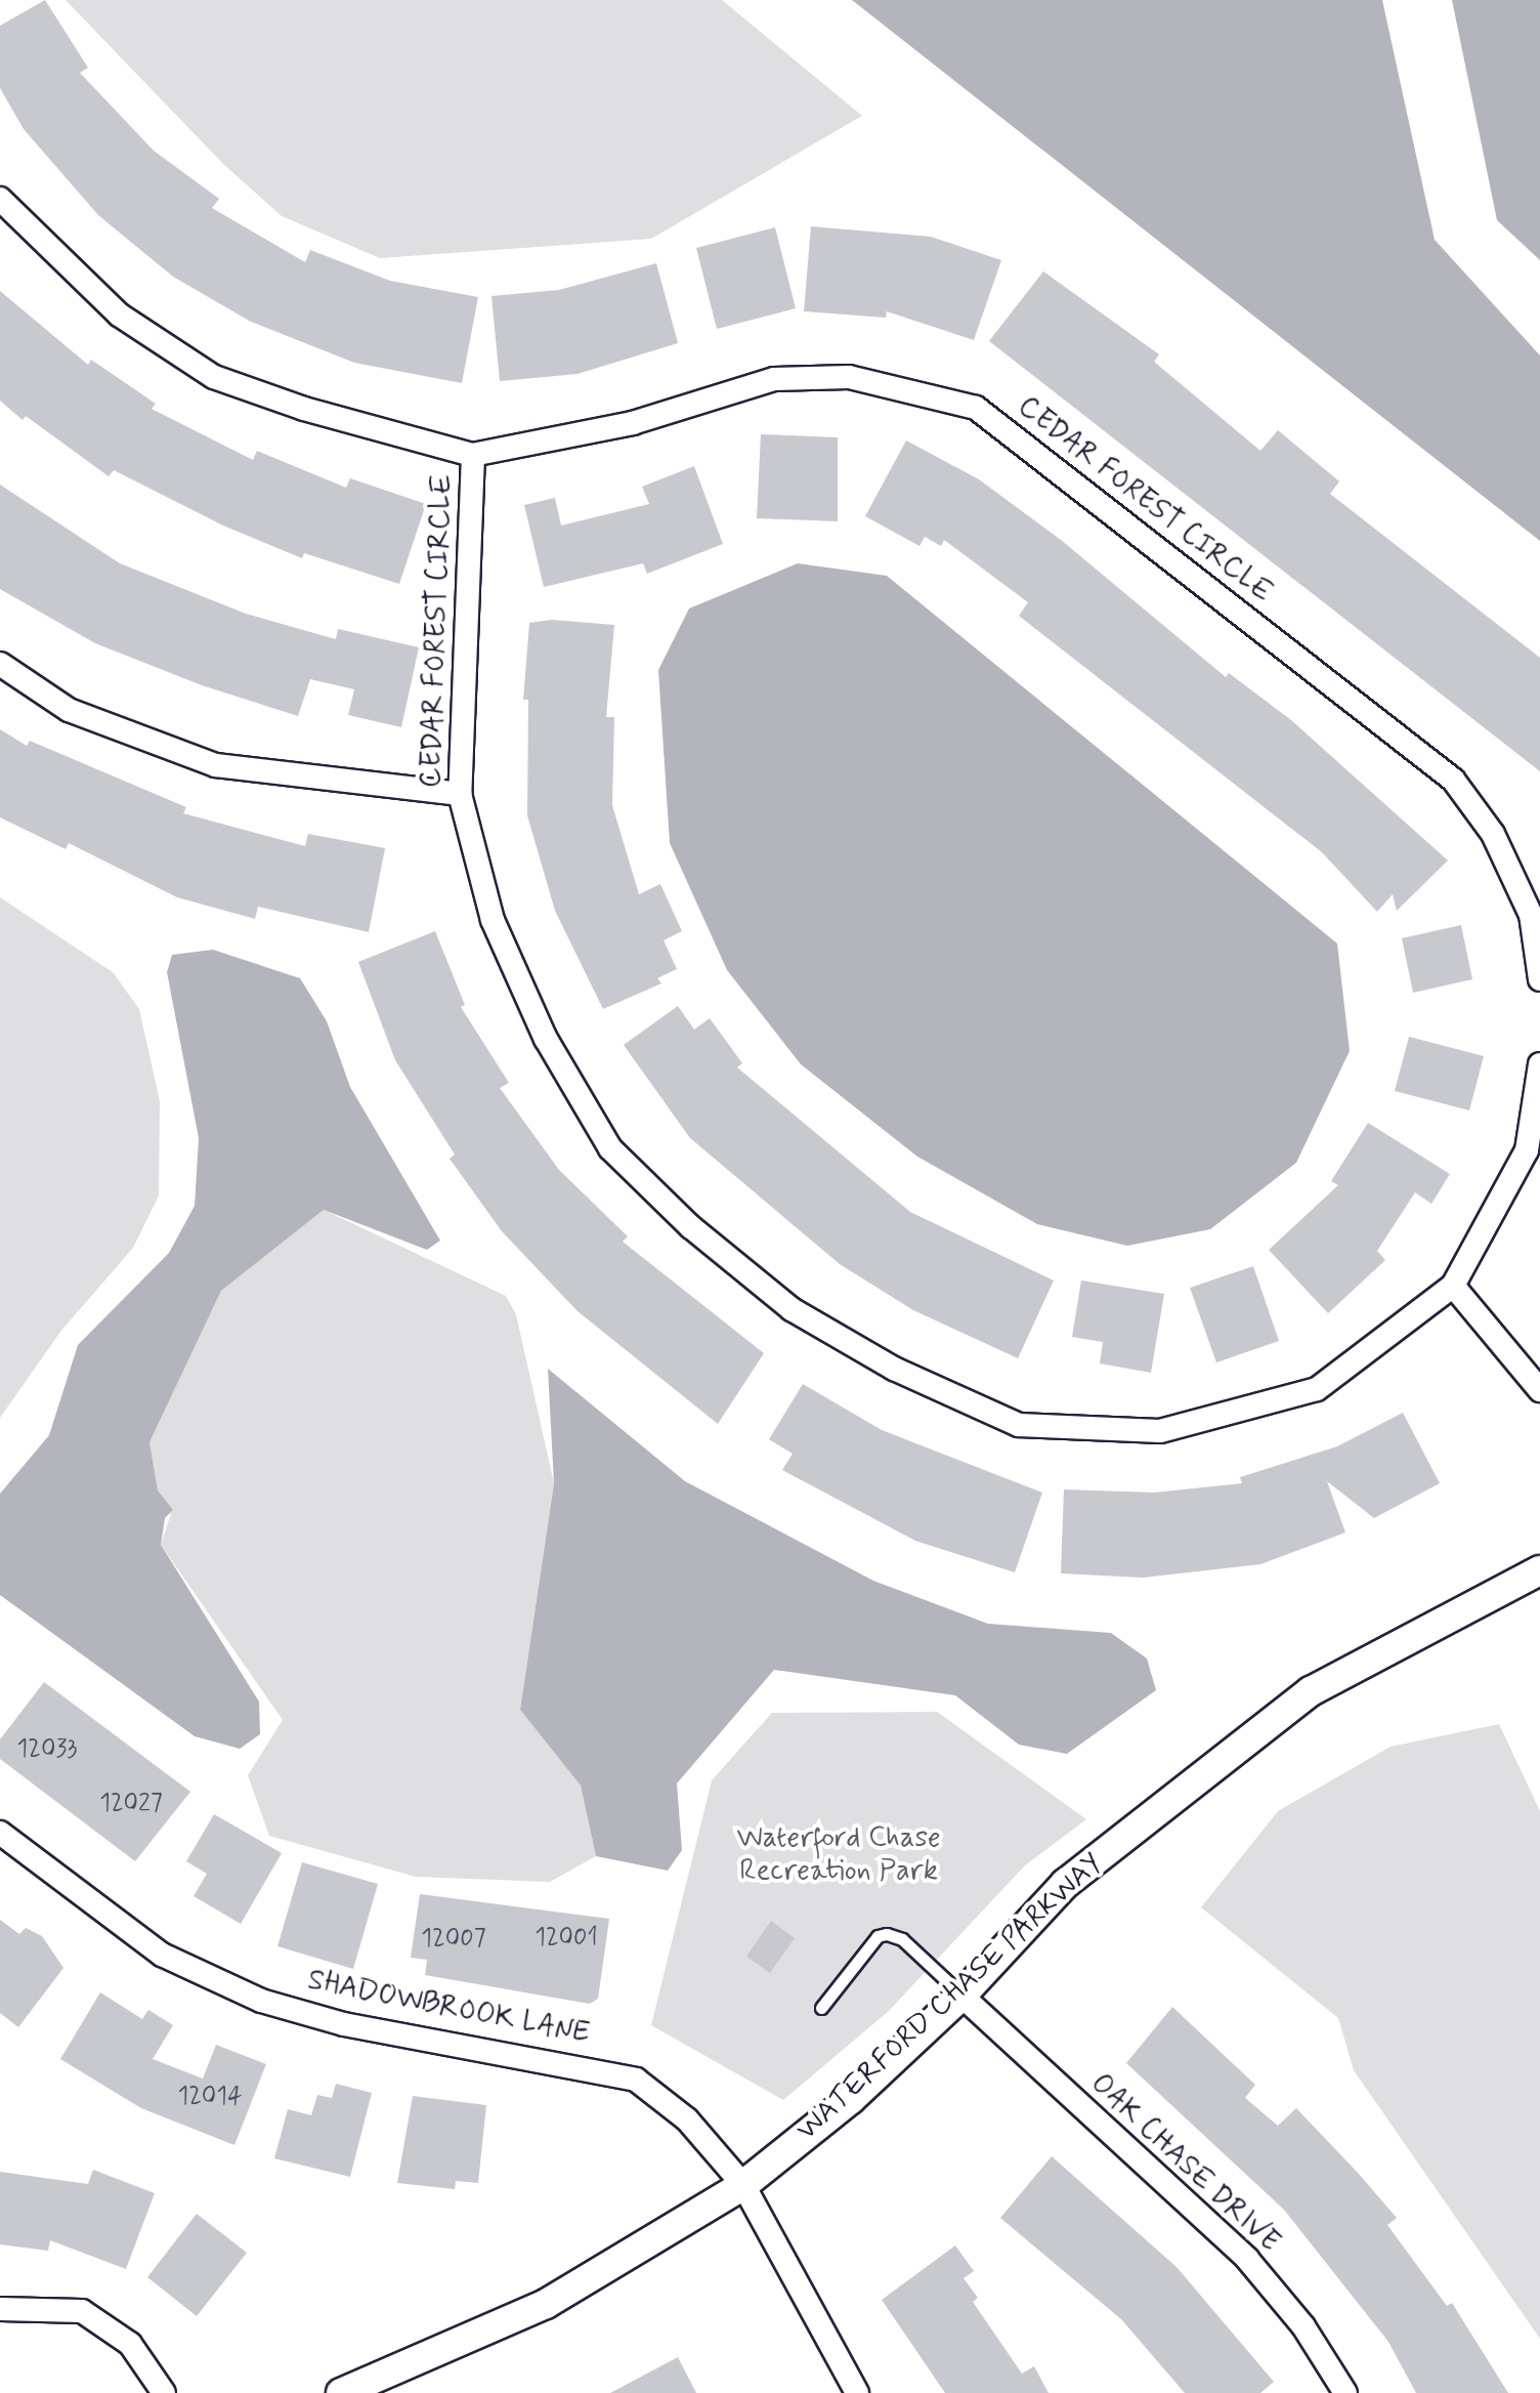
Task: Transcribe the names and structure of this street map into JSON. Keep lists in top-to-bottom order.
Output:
{
  "streets": {
    "street": [
      "CEDAR FOREST CIRCLE",
      "WATERFORD CHASE PARKWAY",
      "SHADOWBROOK LANE",
      "OAK CHASE DRIVE"
    ]
  },
  "crossings": [
    ["WATERFORD CHASE PARKWAY", "SHADOWBROOK LANE"],
    ["WATERFORD CHASE PARKWAY", "OAK CHASE DRIVE"]
  ],
  "parks": ["Waterford Chase Recreation Park"],
  "house_numbers": [
    "12033",
    "12027",
    "12001",
    "12007",
    "12014"
  ]
}
